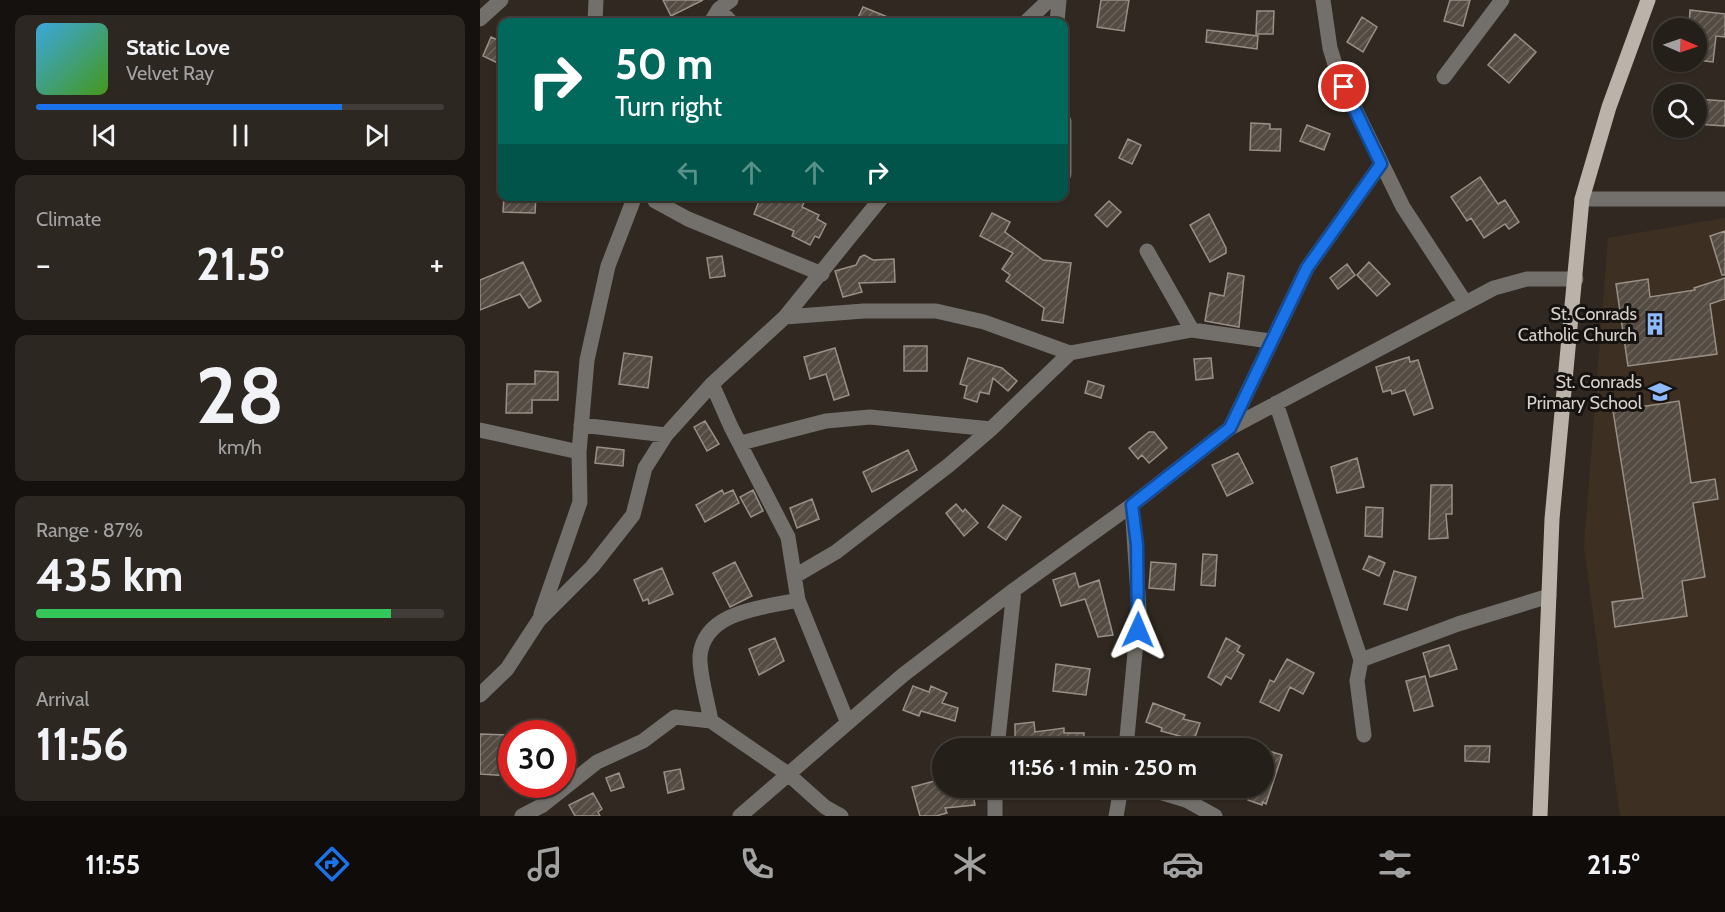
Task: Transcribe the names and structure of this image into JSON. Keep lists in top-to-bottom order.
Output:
{
  "places": {
    "building": ["St. Conrads Catholic Church"],
    "school or university": ["St. Conrads Primary School"]
  },
  "north": "right",
  "page": {
    "turn": ["50 m", "Turn right"],
    "song": ["Static Love", "Velvet Ray"],
    "tile": [
      "Climate",
      ["28", "km/h"],
      ["Range · 87%", "435 km"],
      ["Arrival", "11:56"]
    ],
    "heat": ["−", "21.5°", "+"],
    "limit": "30",
    "trip": "11:56 · 1 min · 250 m",
    "tabs": ["11:55", "21.5°"]
  }
}
